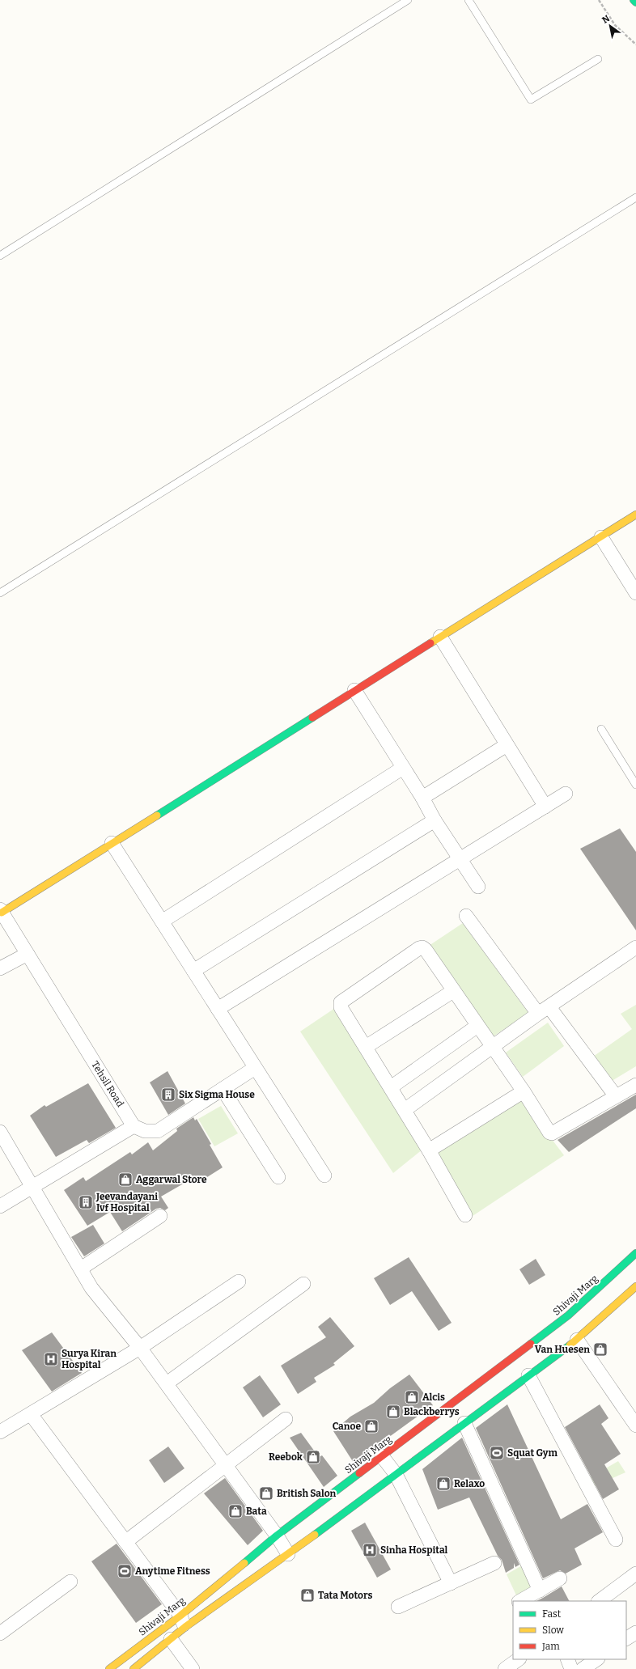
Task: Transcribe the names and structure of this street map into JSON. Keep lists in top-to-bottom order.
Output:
{
  "streets": {
    "main road": ["Shivaji Marg"],
    "street": ["Tehsil Road"]
  },
  "places": {
    "building": ["Six Sigma House", "Jeevandayani Ivf Hospital"],
    "shop": [
      "Aggarwal Store",
      "Van Huesen",
      "Alcis",
      "Blackberrys",
      "Canoe",
      "Reebok",
      "Relaxo",
      "British Salon",
      "Bata",
      "Tata Motors"
    ],
    "hospital": ["Surya Kiran Hospital", "Sinha Hospital"],
    "sports": ["Squat Gym", "Anytime Fitness"]
  },
  "legend": ["Fast", "Slow", "Jam"],
  "north": "top left"
}
